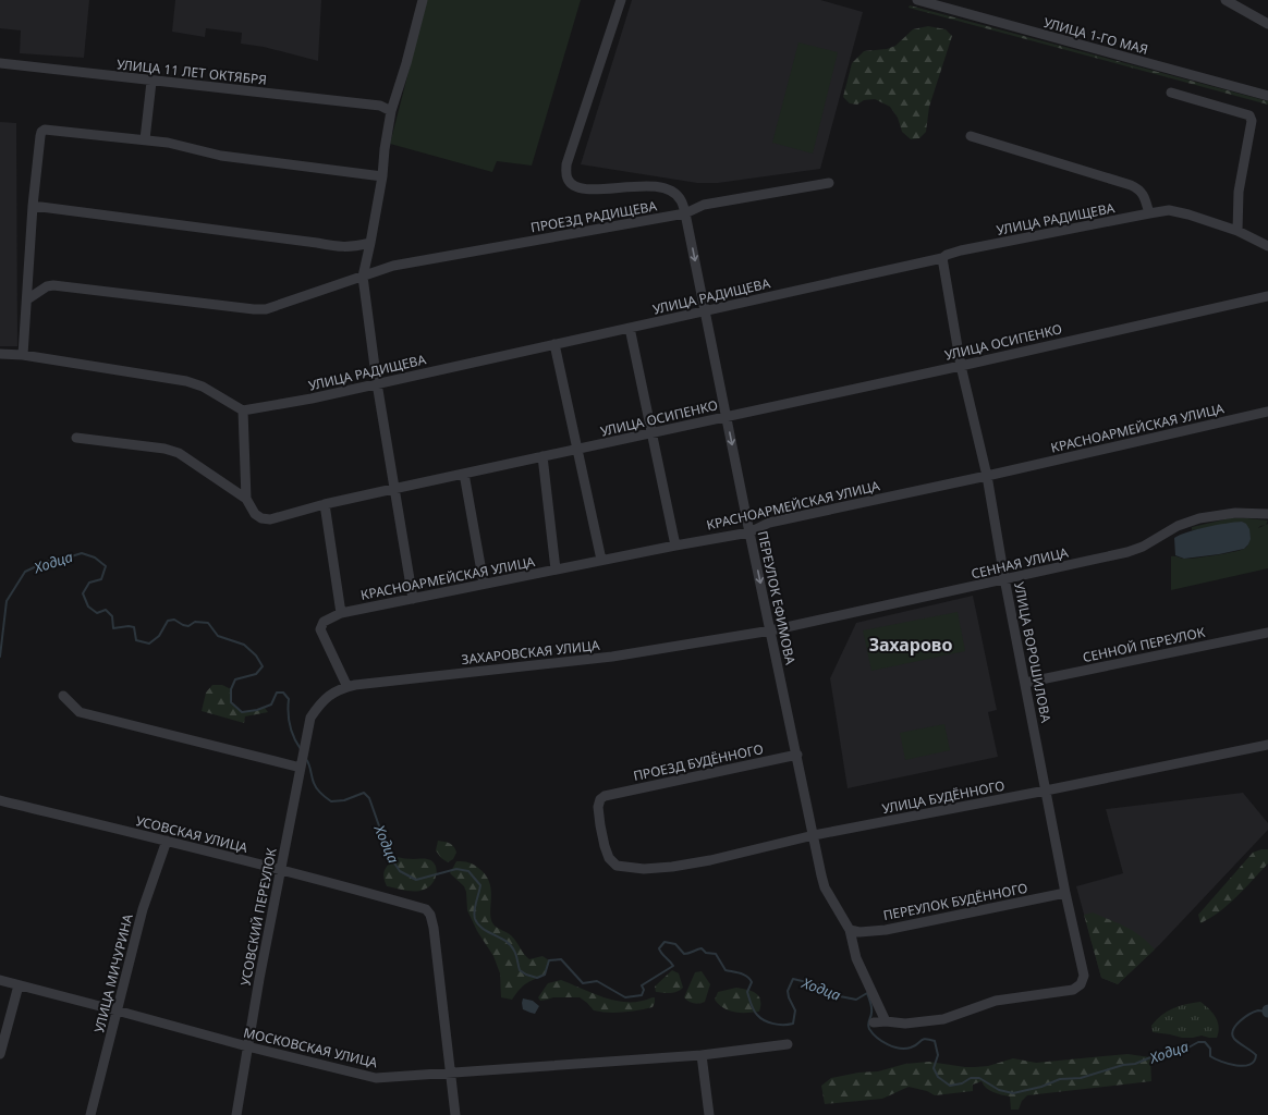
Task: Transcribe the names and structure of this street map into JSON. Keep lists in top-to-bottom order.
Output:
{
  "streets": {
    "street": [
      "УЛИЦА 1-ГО МАЯ",
      "УЛИЦА 11 ЛЕТ ОКТЯБРЯ",
      "ПРОЕЗД РАДИЩЕВА",
      "УЛИЦА РАДИЩЕВА",
      "УЛИЦА ОСИПЕНКО",
      "КРАСНОАРМЕЙСКАЯ УЛИЦА",
      "СЕННАЯ УЛИЦА",
      "ПЕРЕУЛОК ЕФИМОВА",
      "СЕННОЙ ПЕРЕУЛОК",
      "ЗАХАРОВСКАЯ УЛИЦА",
      "УЛИЦА ВОРОШИЛОВА",
      "ПРОЕЗД БУДЁННОГО",
      "УЛИЦА БУДЁННОГО",
      "УСОВСКАЯ УЛИЦА",
      "ПЕРЕУЛОК БУДЁННОГО",
      "УСОВСКИЙ ПЕРЕУЛОК",
      "УЛИЦА МИЧУРИНА",
      "МОСКОВСКАЯ УЛИЦА"
    ]
  },
  "crossings": [
    ["ПРОЕЗД РАДИЩЕВА", "ПЕРЕУЛОК ЕФИМОВА"],
    ["УЛИЦА РАДИЩЕВА", "ПЕРЕУЛОК ЕФИМОВА"],
    ["УЛИЦА РАДИЩЕВА", "УЛИЦА ВОРОШИЛОВА"],
    ["УЛИЦА ОСИПЕНКО", "ПЕРЕУЛОК ЕФИМОВА"],
    ["УЛИЦА ОСИПЕНКО", "УЛИЦА ВОРОШИЛОВА"],
    ["КРАСНОАРМЕЙСКАЯ УЛИЦА", "ПЕРЕУЛОК ЕФИМОВА"],
    ["КРАСНОАРМЕЙСКАЯ УЛИЦА", "ЗАХАРОВСКАЯ УЛИЦА"],
    ["КРАСНОАРМЕЙСКАЯ УЛИЦА", "УЛИЦА ВОРОШИЛОВА"],
    ["СЕННАЯ УЛИЦА", "ПЕРЕУЛОК ЕФИМОВА"],
    ["СЕННАЯ УЛИЦА", "ЗАХАРОВСКАЯ УЛИЦА"],
    ["СЕННАЯ УЛИЦА", "УЛИЦА ВОРОШИЛОВА"],
    ["ПЕРЕУЛОК ЕФИМОВА", "ЗАХАРОВСКАЯ УЛИЦА"],
    ["ПЕРЕУЛОК ЕФИМОВА", "УЛИЦА ВОРОШИЛОВА"],
    ["ПЕРЕУЛОК ЕФИМОВА", "ПРОЕЗД БУДЁННОГО"],
    ["ПЕРЕУЛОК ЕФИМОВА", "УЛИЦА БУДЁННОГО"],
    ["ПЕРЕУЛОК ЕФИМОВА", "ПЕРЕУЛОК БУДЁННОГО"],
    ["СЕННОЙ ПЕРЕУЛОК", "УЛИЦА ВОРОШИЛОВА"],
    ["ЗАХАРОВСКАЯ УЛИЦА", "УСОВСКИЙ ПЕРЕУЛОК"],
    ["УЛИЦА ВОРОШИЛОВА", "УЛИЦА БУДЁННОГО"],
    ["УЛИЦА ВОРОШИЛОВА", "ПЕРЕУЛОК БУДЁННОГО"],
    ["ПРОЕЗД БУДЁННОГО", "УЛИЦА БУДЁННОГО"],
    ["УСОВСКАЯ УЛИЦА", "УСОВСКИЙ ПЕРЕУЛОК"],
    ["УСОВСКАЯ УЛИЦА", "УЛИЦА МИЧУРИНА"],
    ["УСОВСКАЯ УЛИЦА", "МОСКОВСКАЯ УЛИЦА"],
    ["УСОВСКИЙ ПЕРЕУЛОК", "МОСКОВСКАЯ УЛИЦА"],
    ["УЛИЦА МИЧУРИНА", "МОСКОВСКАЯ УЛИЦА"]
  ],
  "districts": ["Захарово"],
  "water": ["Ходца"]
}
